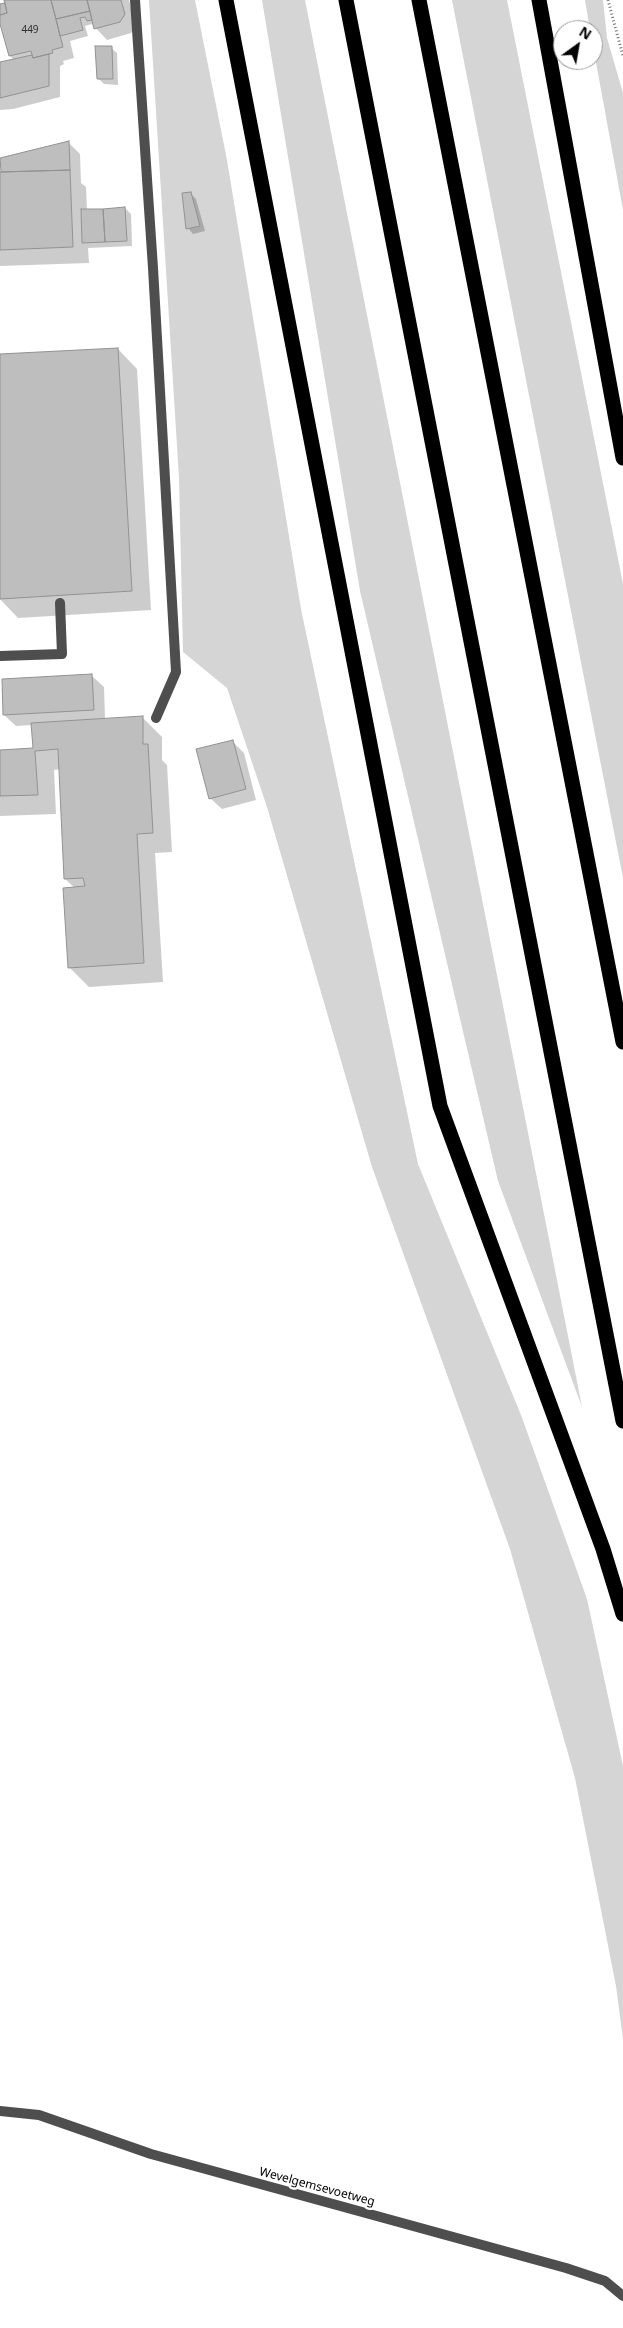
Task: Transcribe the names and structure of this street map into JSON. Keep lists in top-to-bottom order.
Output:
{
  "streets": {
    "street": ["Wevelgemsevoetweg"]
  },
  "house_numbers": ["449"],
  "north": "top right"
}
